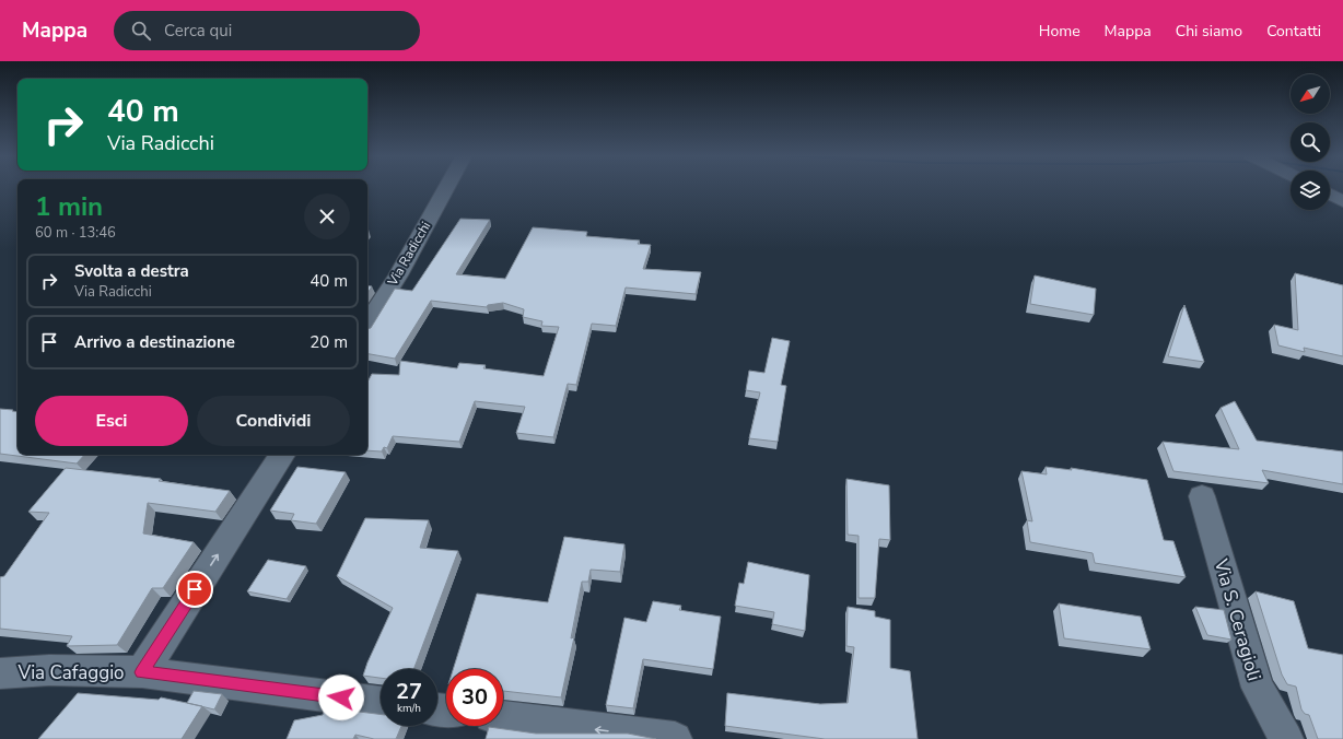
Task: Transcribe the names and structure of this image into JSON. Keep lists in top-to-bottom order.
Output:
{
  "streets": {
    "street": ["Via Radicchi", "Via S. Ceragioli", "Via Cafaggio"]
  },
  "north": "bottom left",
  "page": {
    "header": "Mappa",
    "search": "Cerca qui",
    "nav": [
      "Home",
      "Mappa",
      "Chi siamo",
      "Contatti"
    ],
    "turn": ["40 m", "Via Radicchi"],
    "heading": ["1 min", "60 m · 13:46"],
    "list": [
      {
        "name": "Svolta a destra",
        "note": "Via Radicchi",
        "value": "40 m"
      },
      {
        "name": "Arrivo a destinazione",
        "value": "20 m"
      }
    ],
    "buttons": ["Esci", "Condividi"],
    "speed": "27 km/h",
    "limit": "30"
  }
}
